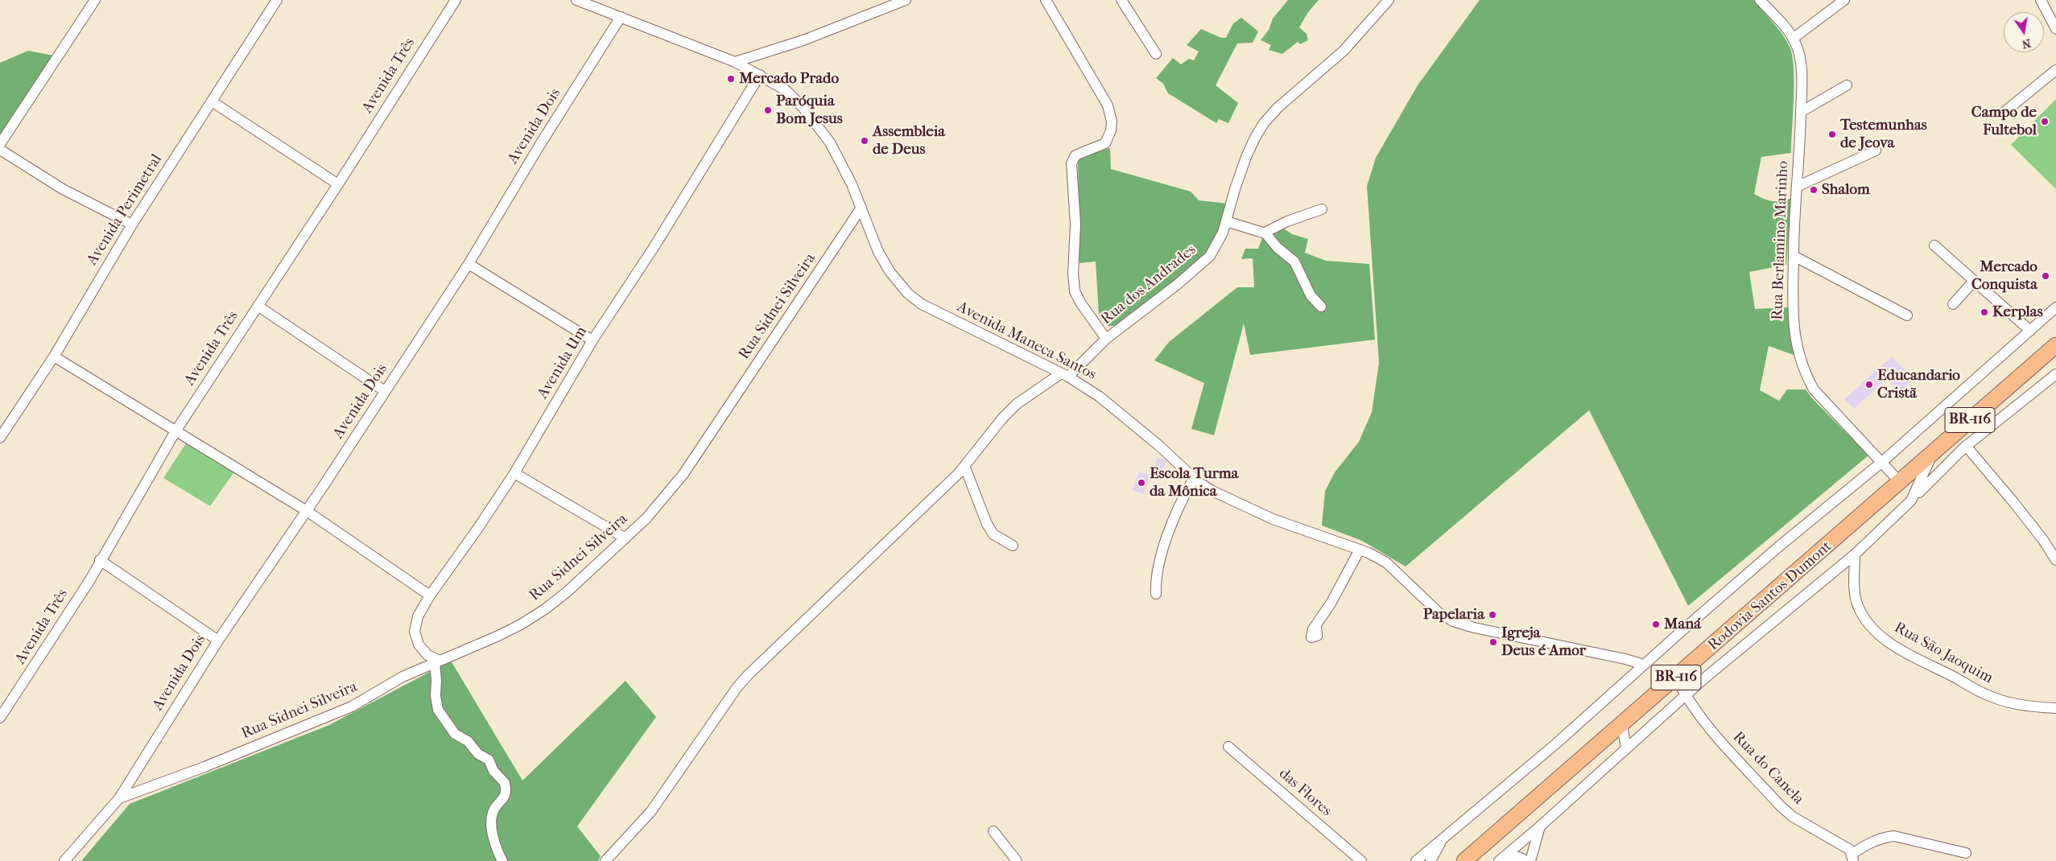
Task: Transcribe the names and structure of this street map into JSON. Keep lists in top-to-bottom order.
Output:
{
  "streets": {
    "highway": ["BR-116", "Rodovia Santos Dumont"],
    "street": [
      "Avenida Três",
      "Avenida Dois",
      "Avenida Perimetral",
      "Rua Berlamino Marinho",
      "Rua dos Andrades",
      "Rua Sidnei Silveira",
      "Avenida Maneca Santos",
      "Avenida Um",
      "Rua São Jaoquim",
      "Rua do Canela",
      "das Flores"
    ]
  },
  "crossings": [
    ["Avenida Dois", "Rua Sidnei Silveira"],
    ["Avenida Dois", "Avenida Maneca Santos"],
    ["Rua Berlamino Marinho", "Rodovia Santos Dumont"],
    ["Rua dos Andrades", "Avenida Maneca Santos"],
    ["Rua Sidnei Silveira", "Avenida Maneca Santos"],
    ["Rua Sidnei Silveira", "Avenida Um"],
    ["Avenida Maneca Santos", "Avenida Um"],
    ["Rodovia Santos Dumont", "Rua do Canela"]
  ],
  "places": [
    "Mercado Prado",
    "Paróquia Bom Jesus",
    "Campo de Fultebol",
    "Testemunhas de Jeova",
    "Assembleia de Deus",
    "Shalom",
    "Mercado Conquista",
    "Kerplas",
    "Educandario Cristã",
    "Escola Turma da Mônica",
    "Papelaria",
    "Maná",
    "Igreja Deus é Amor"
  ],
  "north": "bottom"
}
